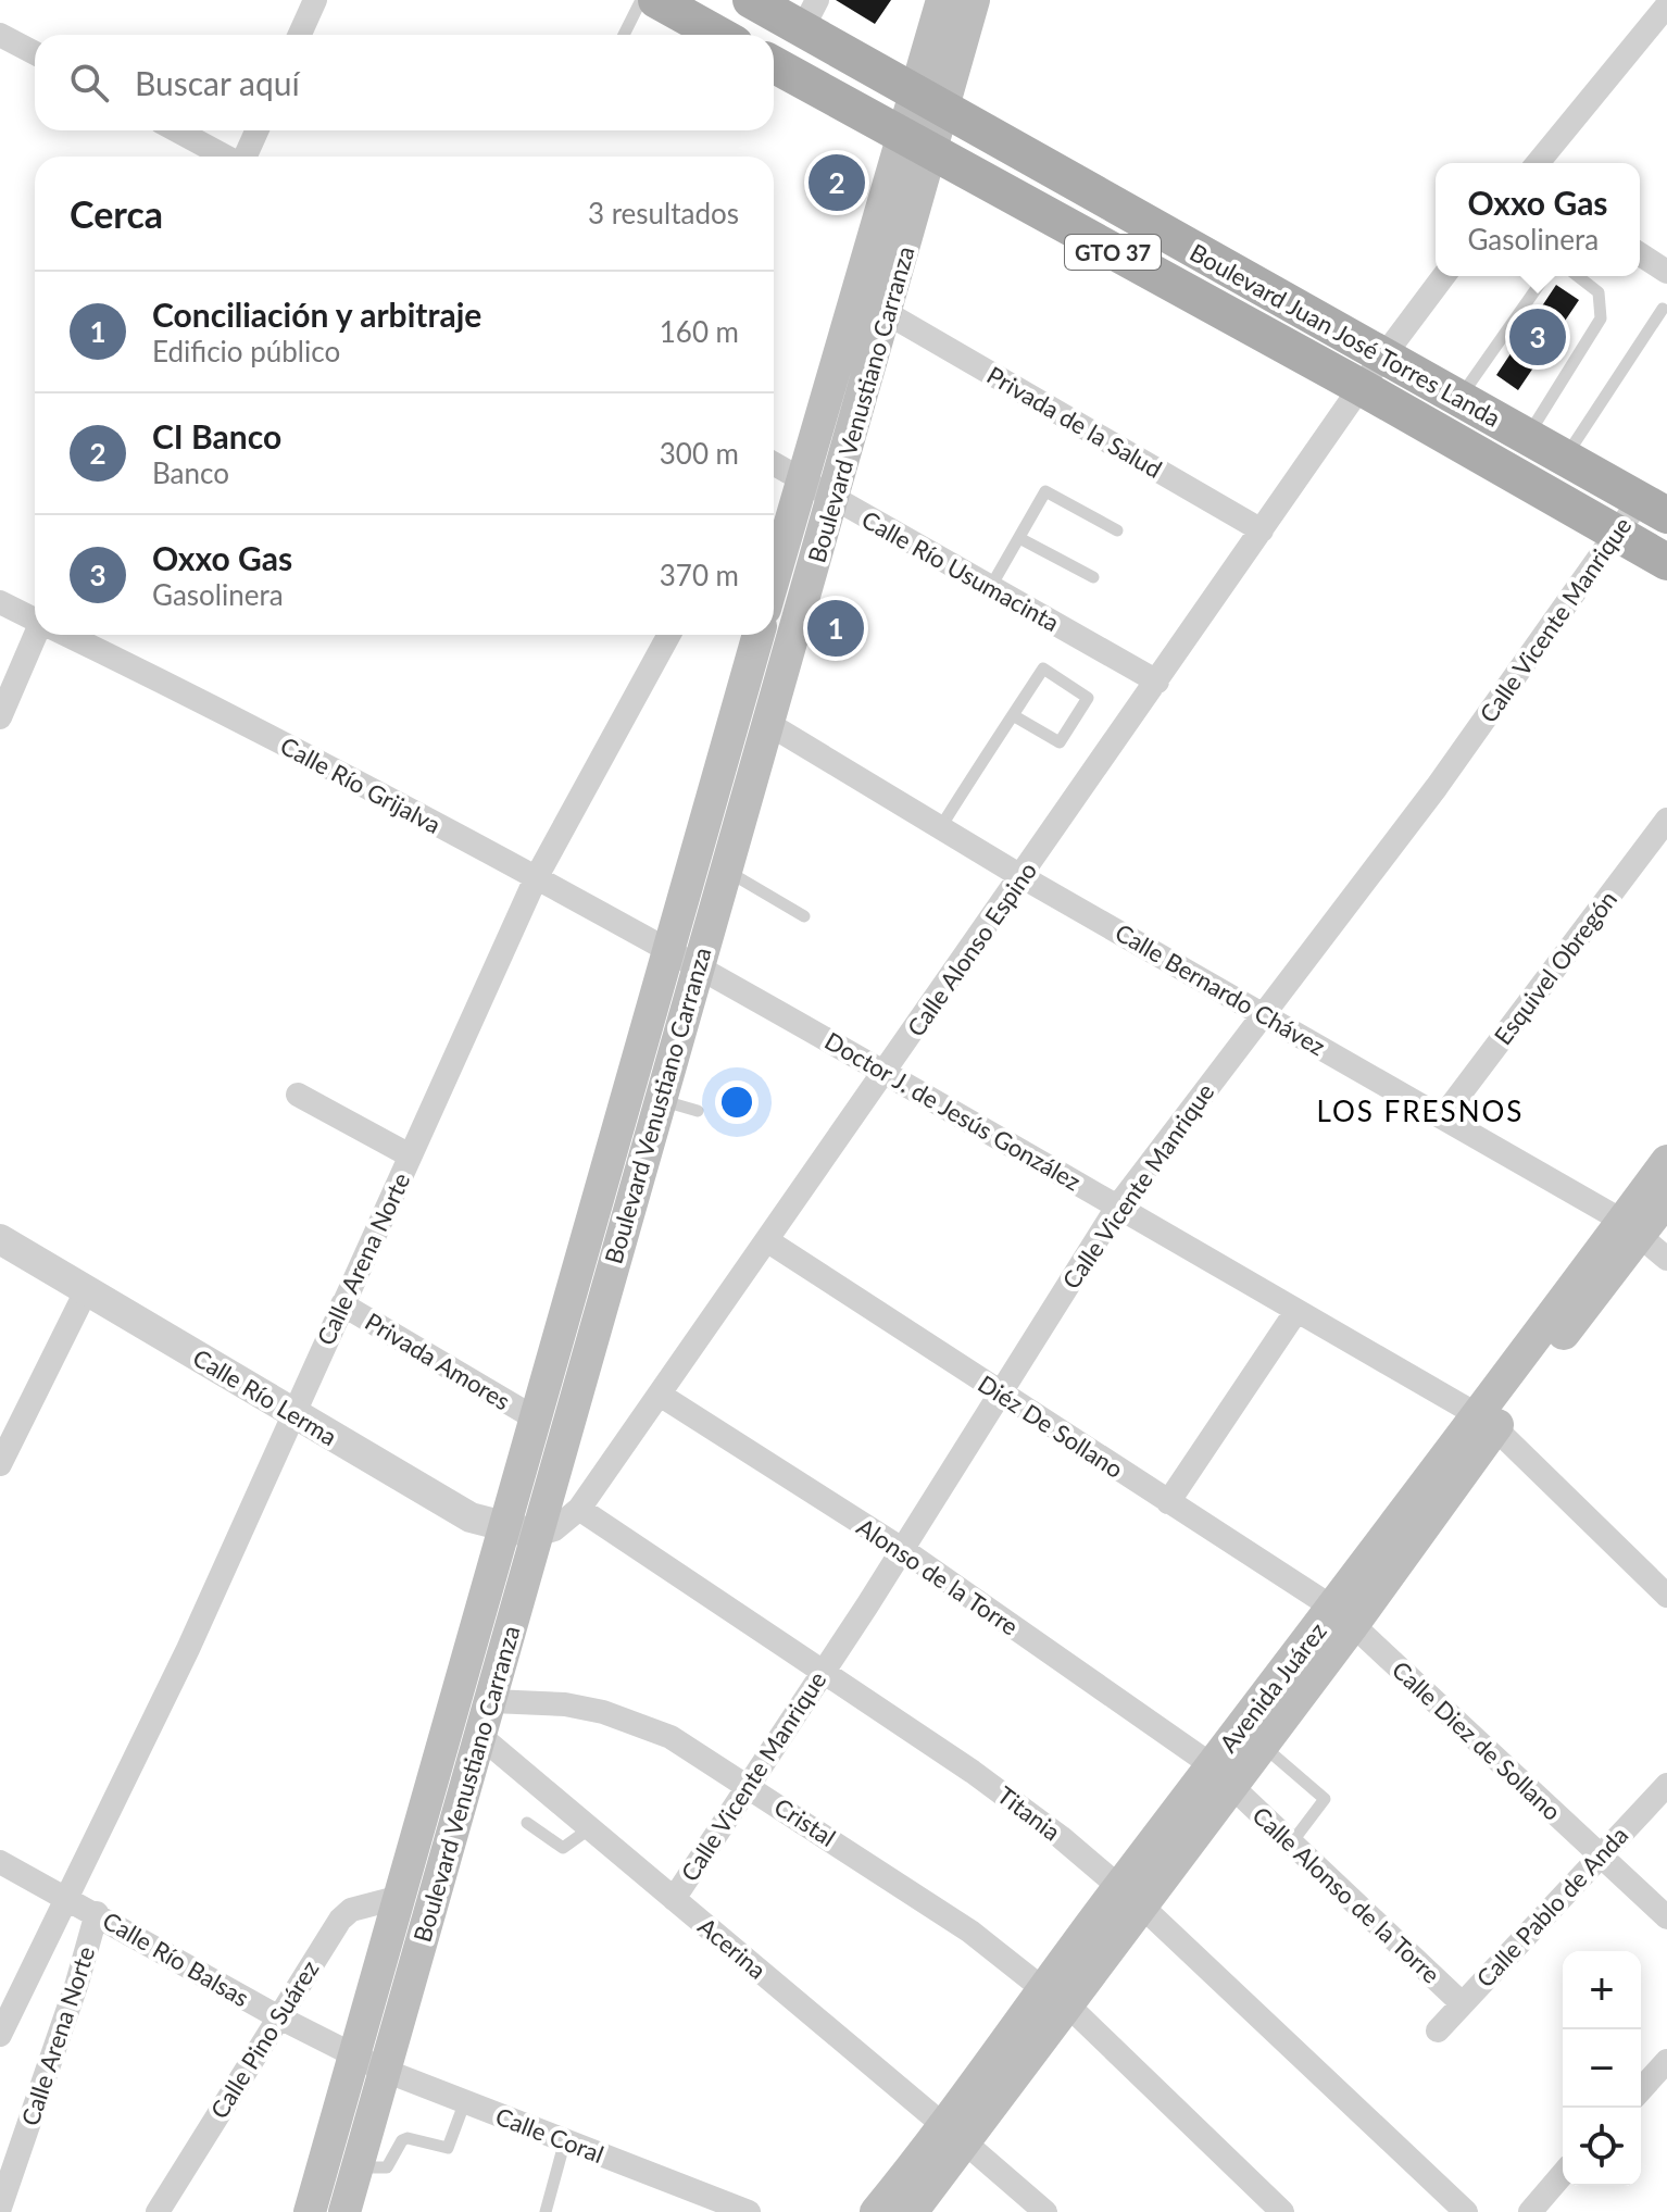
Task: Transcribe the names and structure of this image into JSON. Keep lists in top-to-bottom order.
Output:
{
  "streets": {
    "main road": [
      "GTO 37",
      "Boulevard Juan José Torres Landa",
      "Boulevard Venustiano Carranza",
      "Avenida Juárez"
    ],
    "street": [
      "Privada de la Salud",
      "Calle Río Usumacinta",
      "Calle Vicente Manrique",
      "Calle Río Grijalva",
      "Calle Alonso Espino",
      "Esquivel Obregón",
      "Calle Bernardo Chávez",
      "Doctor J. de Jesús González",
      "Calle Arena Norte",
      "Privada Amores",
      "Calle Río Lerma",
      "Diéz De Sollano",
      "Alonso de la Torre",
      "Calle Diez de Sollano",
      "Titania",
      "Cristal",
      "Calle Alonso de la Torre",
      "Calle Pablo de Anda",
      "Acerina",
      "Calle Río Balsas",
      "Calle Pino Suárez",
      "Calle Coral"
    ]
  },
  "crossings": [
    ["Boulevard Juan José Torres Landa", "Boulevard Venustiano Carranza"],
    ["Boulevard Juan José Torres Landa", "Calle Vicente Manrique"],
    ["Boulevard Juan José Torres Landa", "Calle Alonso Espino"],
    ["Boulevard Venustiano Carranza", "Privada de la Salud"],
    ["Boulevard Venustiano Carranza", "Calle Río Usumacinta"],
    ["Boulevard Venustiano Carranza", "Calle Río Grijalva"],
    ["Boulevard Venustiano Carranza", "Calle Bernardo Chávez"],
    ["Boulevard Venustiano Carranza", "Doctor J. de Jesús González"],
    ["Boulevard Venustiano Carranza", "Privada Amores"],
    ["Boulevard Venustiano Carranza", "Calle Río Lerma"],
    ["Boulevard Venustiano Carranza", "Cristal"],
    ["Boulevard Venustiano Carranza", "Acerina"],
    ["Boulevard Venustiano Carranza", "Calle Río Balsas"],
    ["Boulevard Venustiano Carranza", "Calle Pino Suárez"],
    ["Boulevard Venustiano Carranza", "Calle Coral"],
    ["Privada de la Salud", "Calle Alonso Espino"],
    ["Calle Río Usumacinta", "Calle Alonso Espino"],
    ["Calle Vicente Manrique", "Calle Bernardo Chávez"],
    ["Calle Vicente Manrique", "Doctor J. de Jesús González"],
    ["Calle Vicente Manrique", "Diéz De Sollano"],
    ["Calle Vicente Manrique", "Alonso de la Torre"],
    ["Calle Vicente Manrique", "Titania"],
    ["Calle Vicente Manrique", "Cristal"],
    ["Calle Vicente Manrique", "Acerina"],
    ["Calle Río Grijalva", "Doctor J. de Jesús González"],
    ["Calle Río Grijalva", "Calle Arena Norte"],
    ["Calle Alonso Espino", "Calle Bernardo Chávez"],
    ["Calle Alonso Espino", "Doctor J. de Jesús González"],
    ["Calle Alonso Espino", "Diéz De Sollano"],
    ["Calle Alonso Espino", "Alonso de la Torre"],
    ["Calle Alonso Espino", "Titania"],
    ["Esquivel Obregón", "Calle Bernardo Chávez"],
    ["Calle Bernardo Chávez", "Avenida Juárez"],
    ["Doctor J. de Jesús González", "Avenida Juárez"],
    ["Calle Arena Norte", "Privada Amores"],
    ["Calle Arena Norte", "Calle Río Lerma"],
    ["Calle Arena Norte", "Calle Río Balsas"],
    ["Diéz De Sollano", "Avenida Juárez"],
    ["Diéz De Sollano", "Calle Diez de Sollano"],
    ["Alonso de la Torre", "Avenida Juárez"],
    ["Alonso de la Torre", "Calle Alonso de la Torre"],
    ["Avenida Juárez", "Calle Diez de Sollano"],
    ["Avenida Juárez", "Titania"],
    ["Avenida Juárez", "Cristal"],
    ["Avenida Juárez", "Calle Alonso de la Torre"],
    ["Avenida Juárez", "Acerina"],
    ["Calle Diez de Sollano", "Calle Pablo de Anda"],
    ["Calle Alonso de la Torre", "Calle Pablo de Anda"],
    ["Calle Río Balsas", "Calle Pino Suárez"],
    ["Calle Río Balsas", "Calle Coral"]
  ],
  "districts": ["LOS FRESNOS"],
  "page": {
    "search": "Buscar aquí",
    "pins": ["2", "3", "1"],
    "heading": ["Cerca", "3 resultados"],
    "popup": ["Oxxo Gas", "Gasolinera"],
    "list": [
      {
        "mark": "1",
        "name": "Conciliación y arbitraje",
        "note": "Edificio público",
        "value": "160 m"
      },
      {
        "mark": "2",
        "name": "CI Banco",
        "note": "Banco",
        "value": "300 m"
      },
      {
        "mark": "3",
        "name": "Oxxo Gas",
        "note": "Gasolinera",
        "value": "370 m"
      }
    ],
    "map_buttons": ["+", "−"]
  }
}
